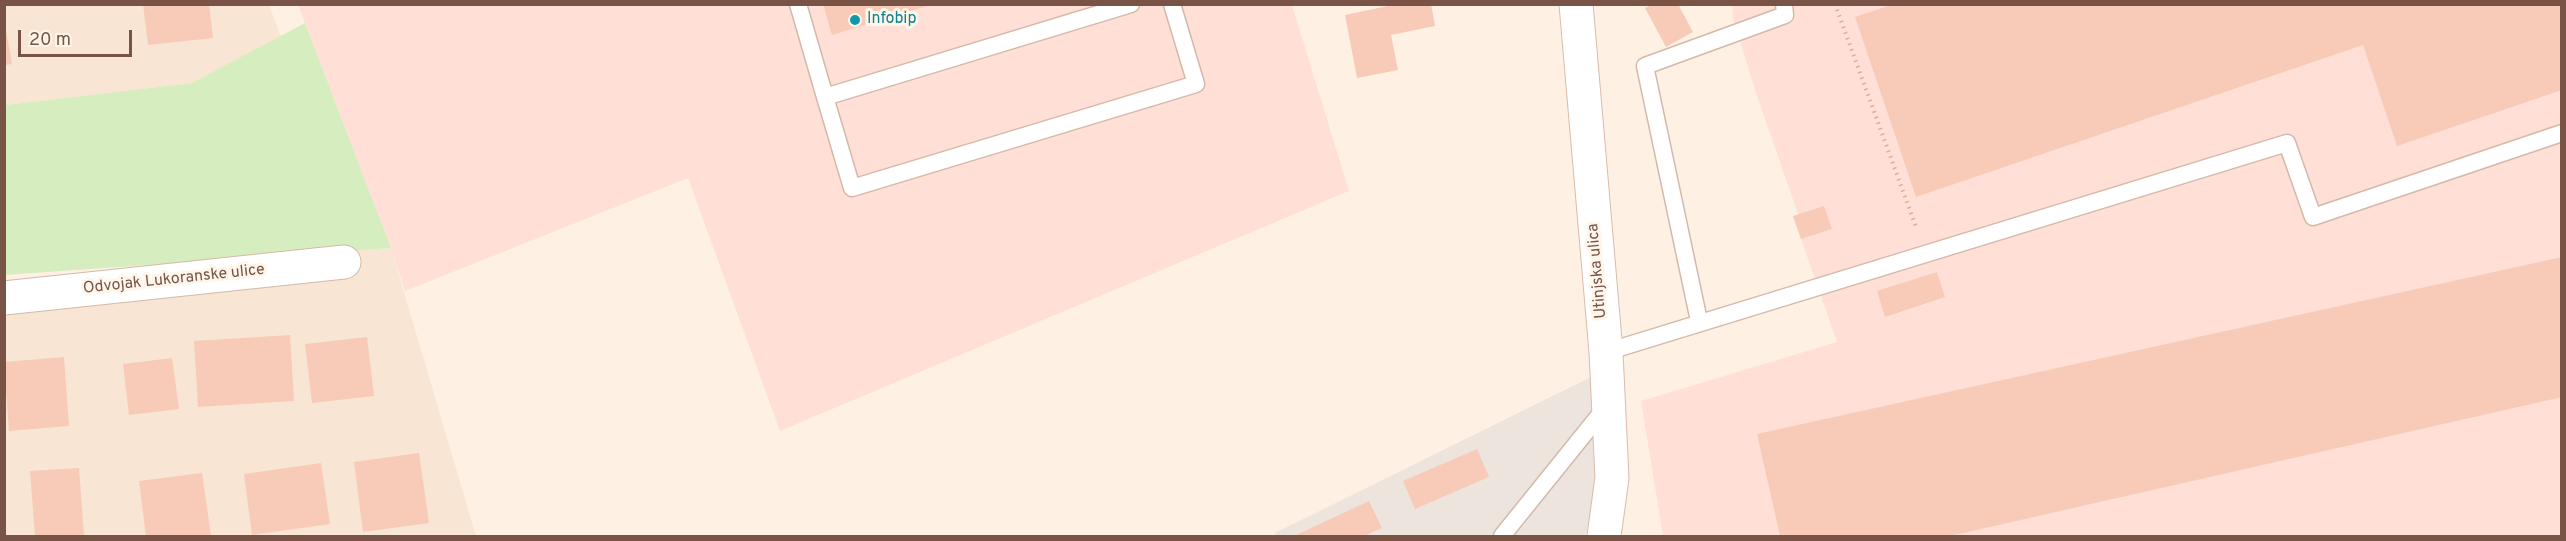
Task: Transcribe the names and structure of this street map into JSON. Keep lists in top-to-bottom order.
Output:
{
  "streets": {
    "street": ["Utinjska ulica", "Odvojak Lukoranske ulice"]
  },
  "places": ["Infobip"],
  "scale_bar": "20 m"
}
